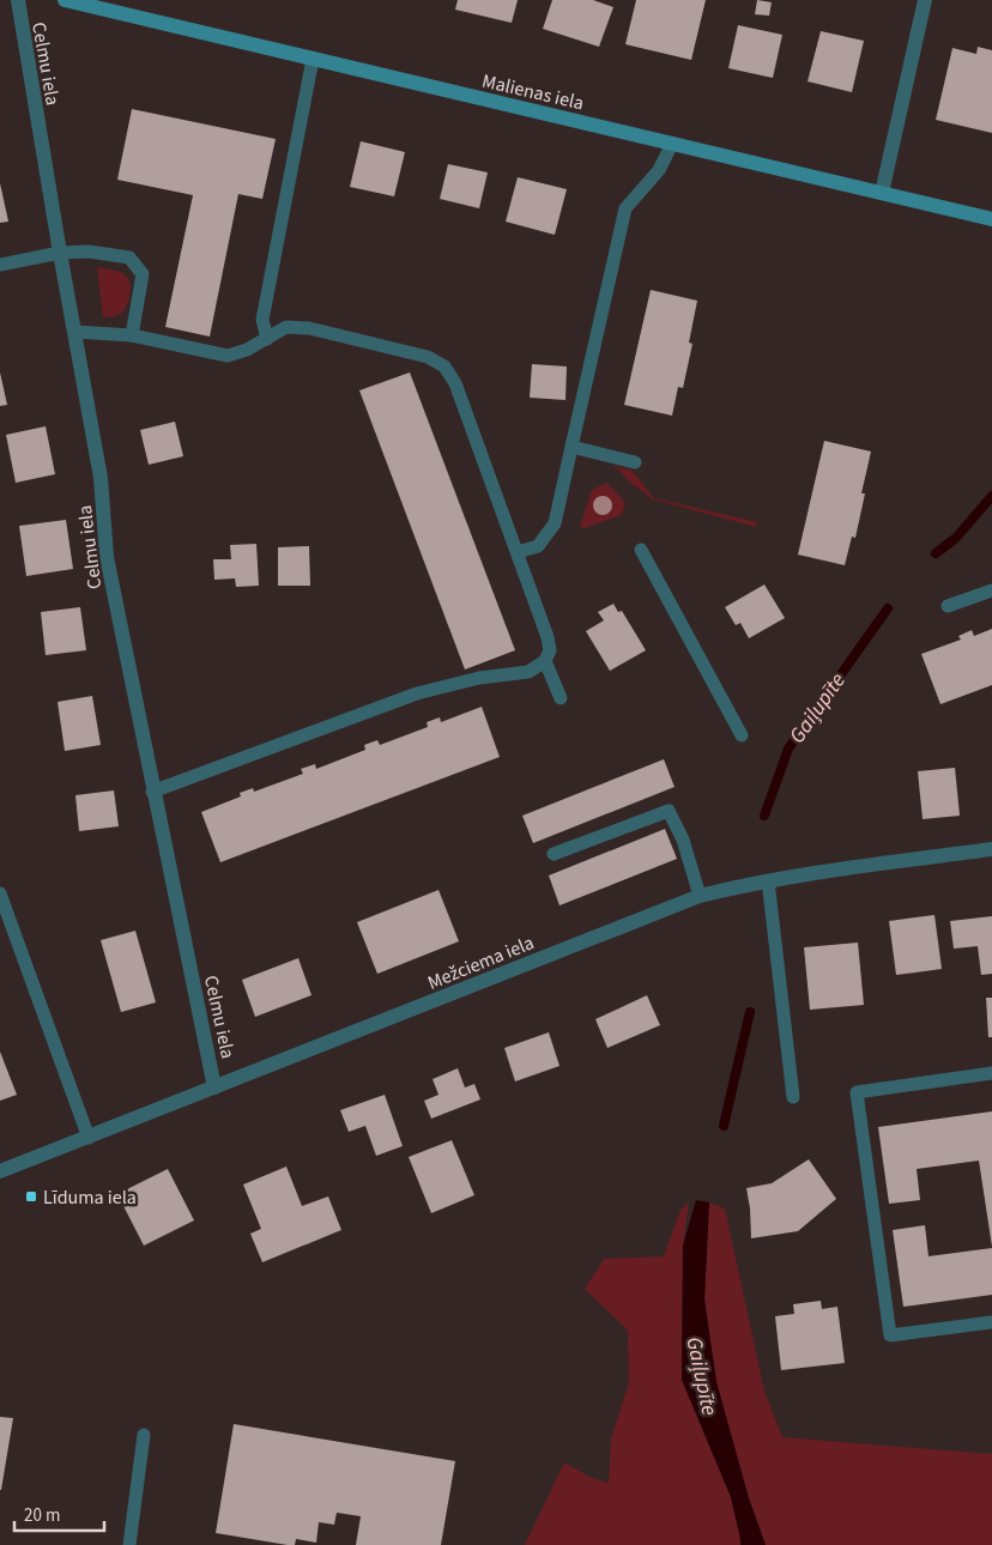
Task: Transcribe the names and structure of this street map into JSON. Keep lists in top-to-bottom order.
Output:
{
  "streets": {
    "street": ["Celmu iela", "Malienas iela", "Mežciema iela"]
  },
  "crossings": [
    ["Celmu iela", "Mežciema iela"]
  ],
  "water": ["Gaiļupīte"],
  "places": {
    "transit": ["Līduma iela"]
  },
  "scale_bar": "20 m"
}
